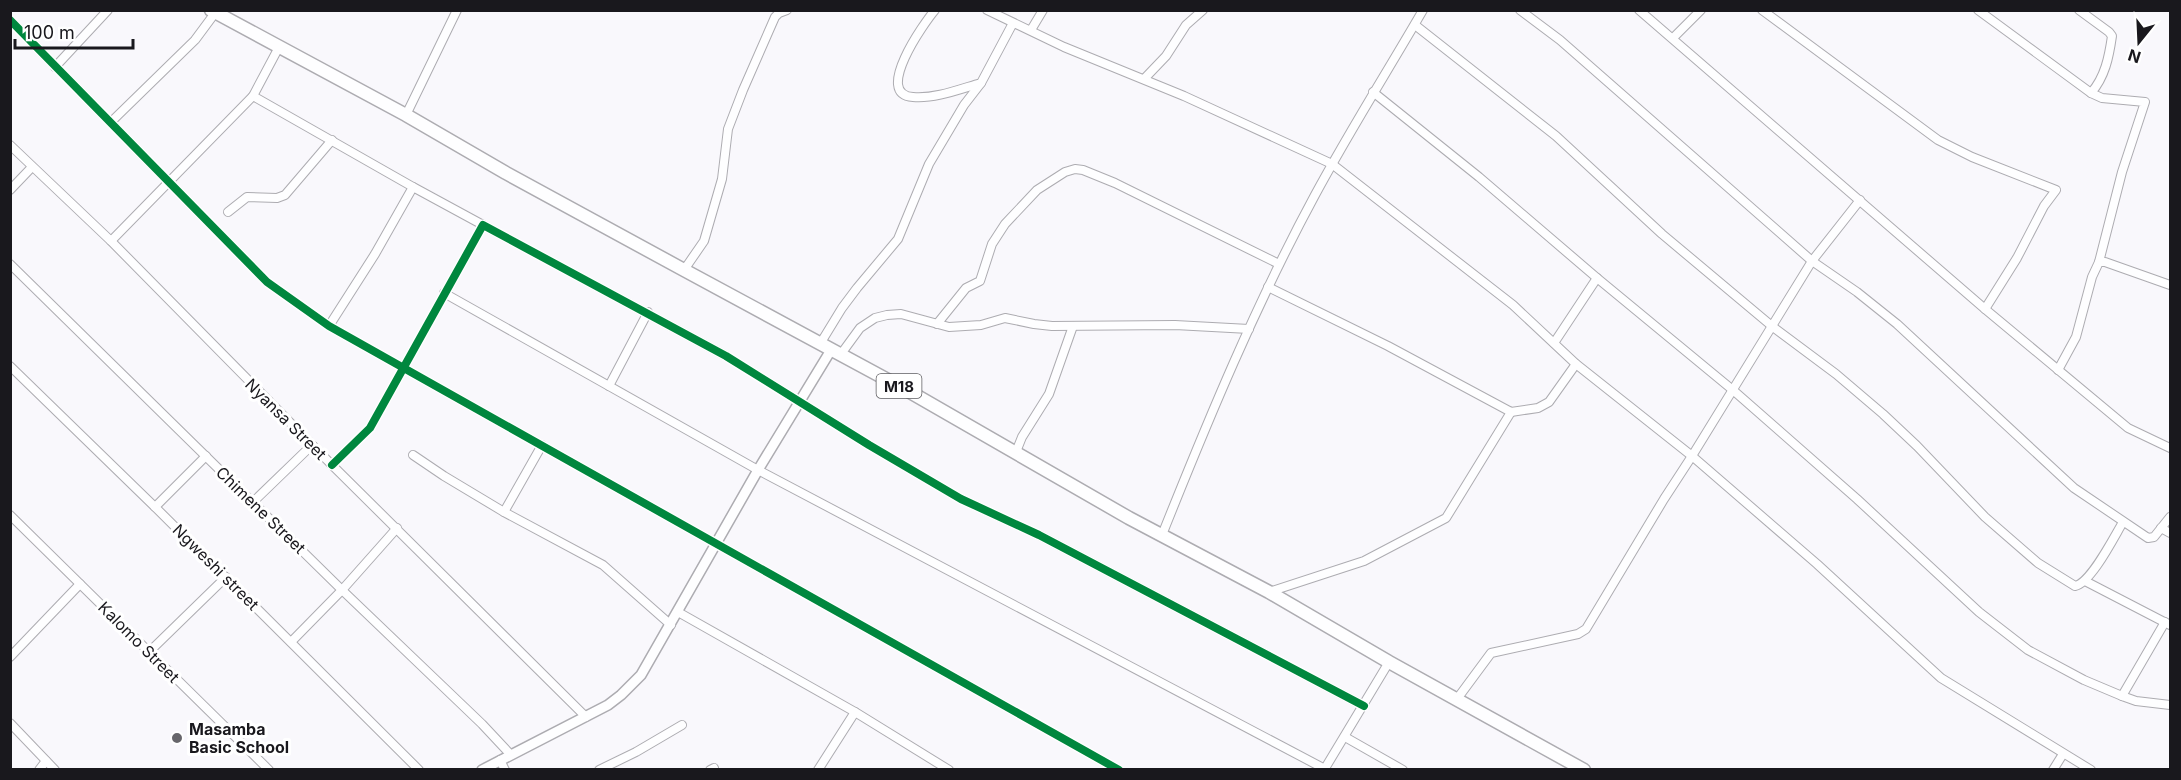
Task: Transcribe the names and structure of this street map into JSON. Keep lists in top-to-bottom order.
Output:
{
  "streets": {
    "main road": ["M18"],
    "street": [
      "Nyansa Street",
      "Chimene Street",
      "Ngweshi street",
      "Kalomo Street"
    ]
  },
  "places": ["Masamba Basic School"],
  "scale_bar": "100 m",
  "north": "bottom"
}
